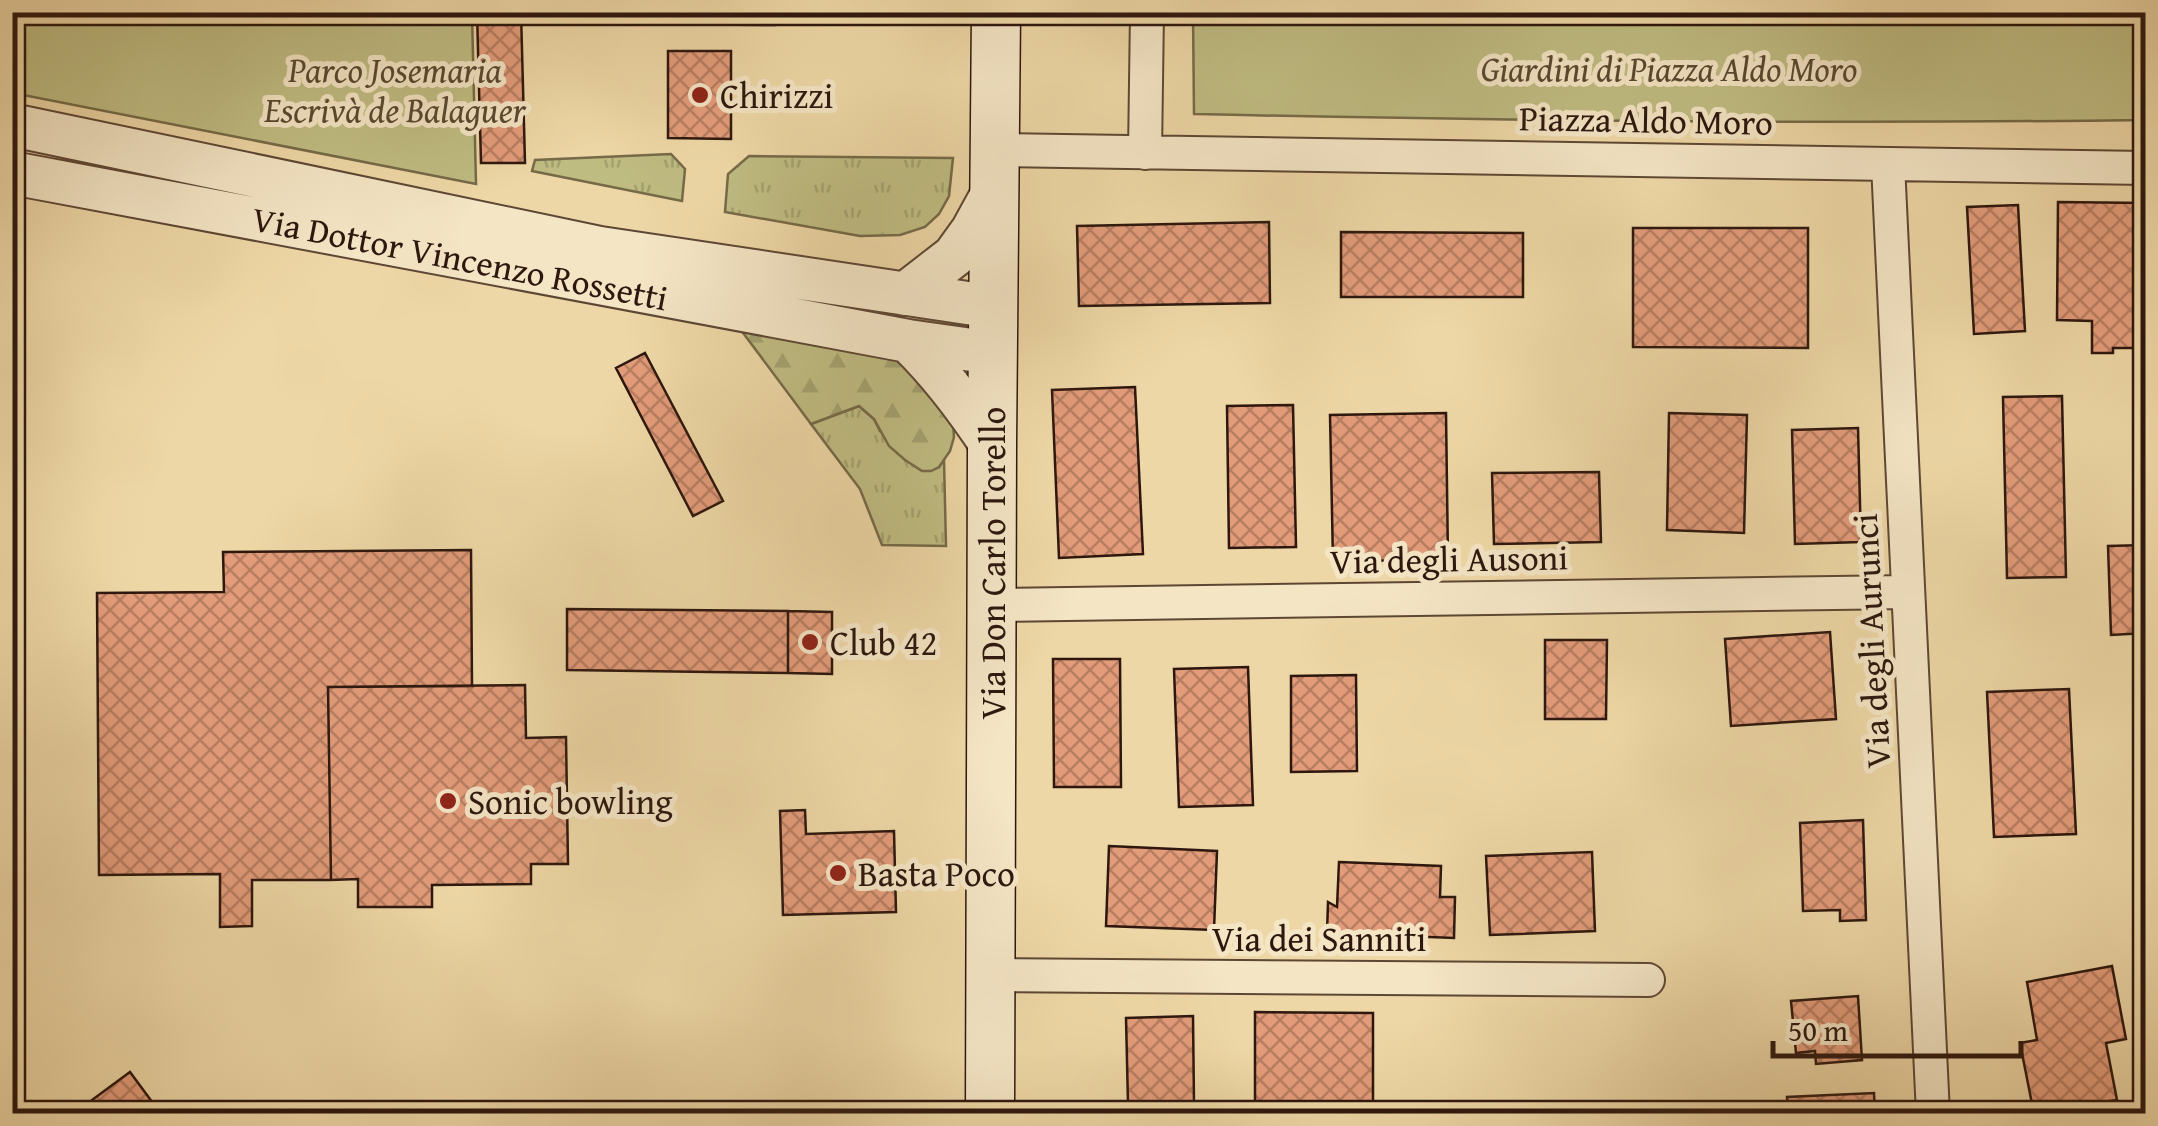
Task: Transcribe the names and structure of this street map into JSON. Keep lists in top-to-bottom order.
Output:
{
  "streets": {
    "main road": ["Via Don Carlo Torello"],
    "street": [
      "Piazza Aldo Moro",
      "Via Dottor Vincenzo Rossetti",
      "Via degli Ausoni",
      "Via degli Aurunci",
      "Via dei Sanniti"
    ]
  },
  "crossings": [
    ["Piazza Aldo Moro", "Via Don Carlo Torello"],
    ["Piazza Aldo Moro", "Via degli Aurunci"],
    ["Via Dottor Vincenzo Rossetti", "Via Don Carlo Torello"],
    ["Via degli Ausoni", "Via Don Carlo Torello"],
    ["Via degli Ausoni", "Via degli Aurunci"],
    ["Via Don Carlo Torello", "Via dei Sanniti"]
  ],
  "parks": ["Giardini di Piazza Aldo Moro", "Parco Josemaria Escrivà de Balaguer"],
  "places": [
    "Chirizzi",
    "Club 42",
    "Sonic bowling",
    "Basta Poco"
  ],
  "scale_bar": "50 m"
}
